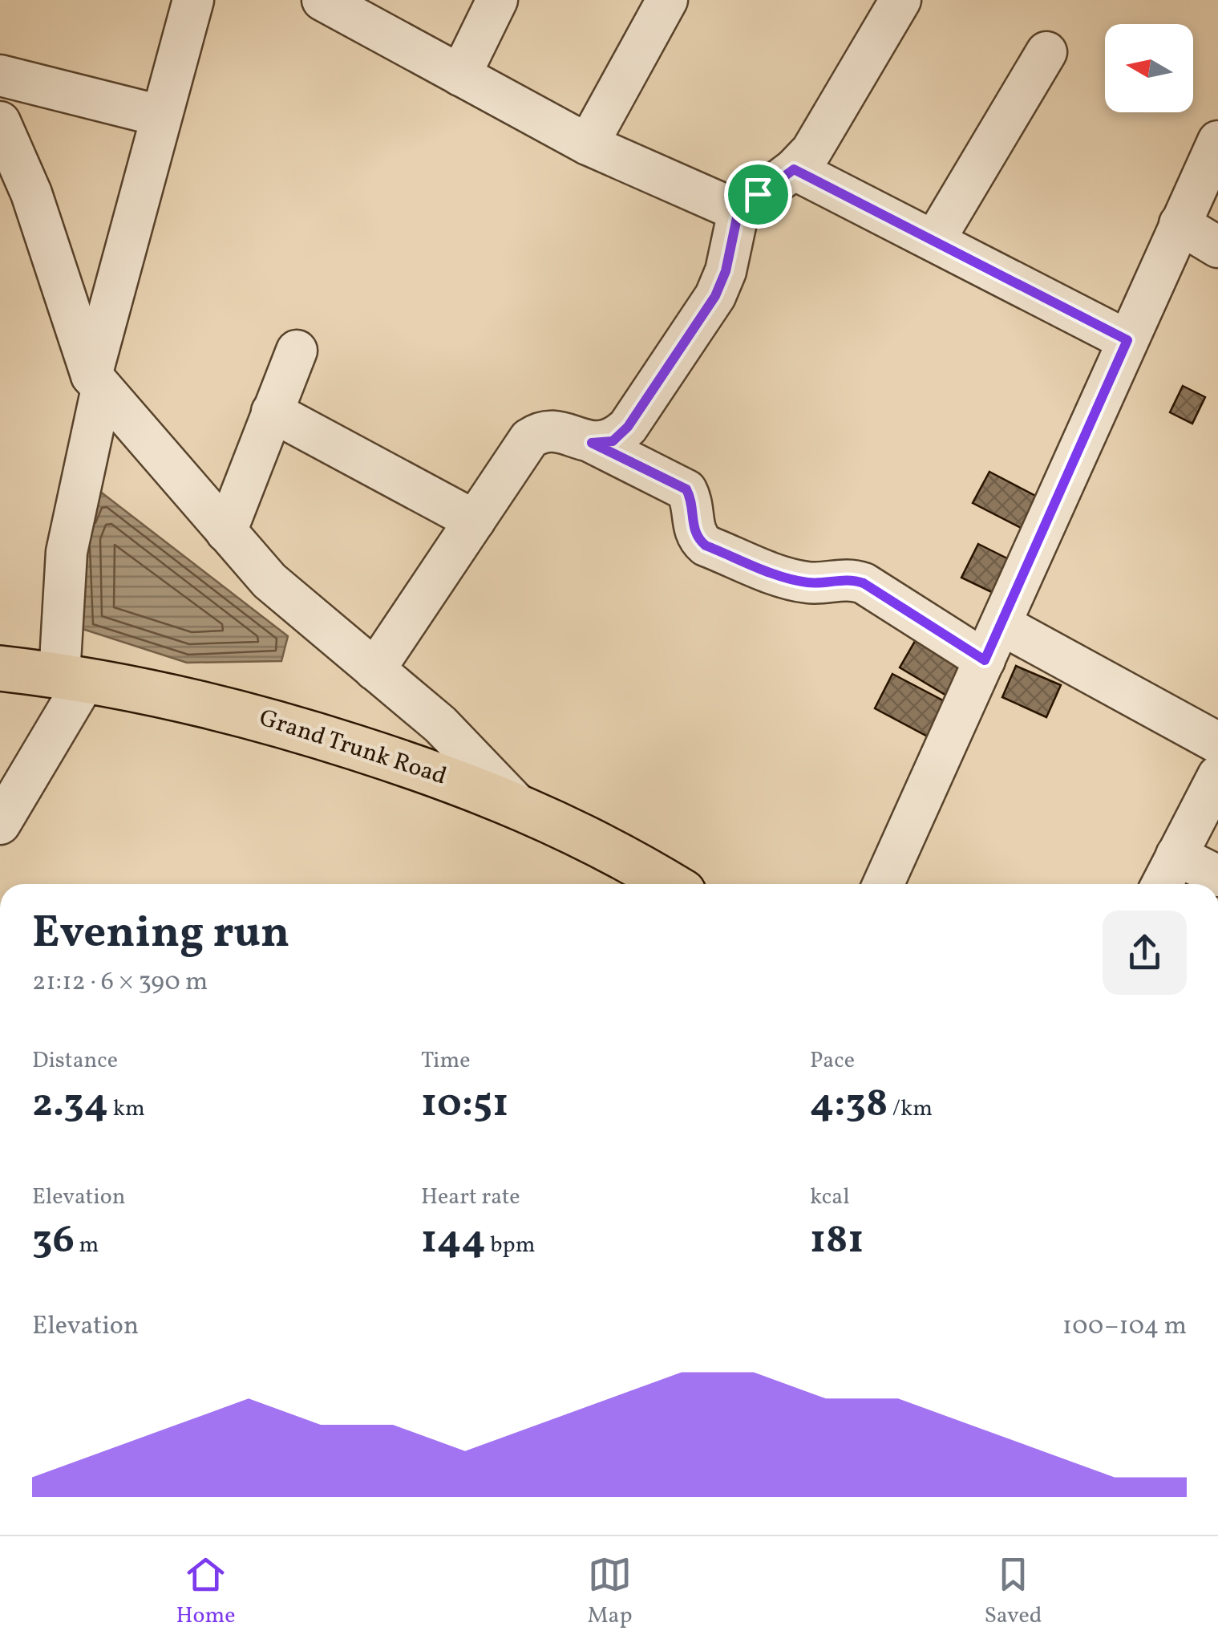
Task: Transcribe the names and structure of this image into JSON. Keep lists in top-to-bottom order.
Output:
{
  "streets": {
    "main road": ["Grand Trunk Road"]
  },
  "north": "left",
  "page": {
    "heading": ["Evening run", "21:12 · 6 × 390 m"],
    "stats": [
      ["Distance", "2.34 km"],
      ["Time", "10:51"],
      ["Pace", "4:38 /km"],
      ["Elevation", "36 m"],
      ["Heart rate", "144 bpm"],
      ["kcal", "181"]
    ],
    "chart": ["Elevation", "100–104 m"],
    "tabs": ["Home", "Map", "Saved"]
  }
}
